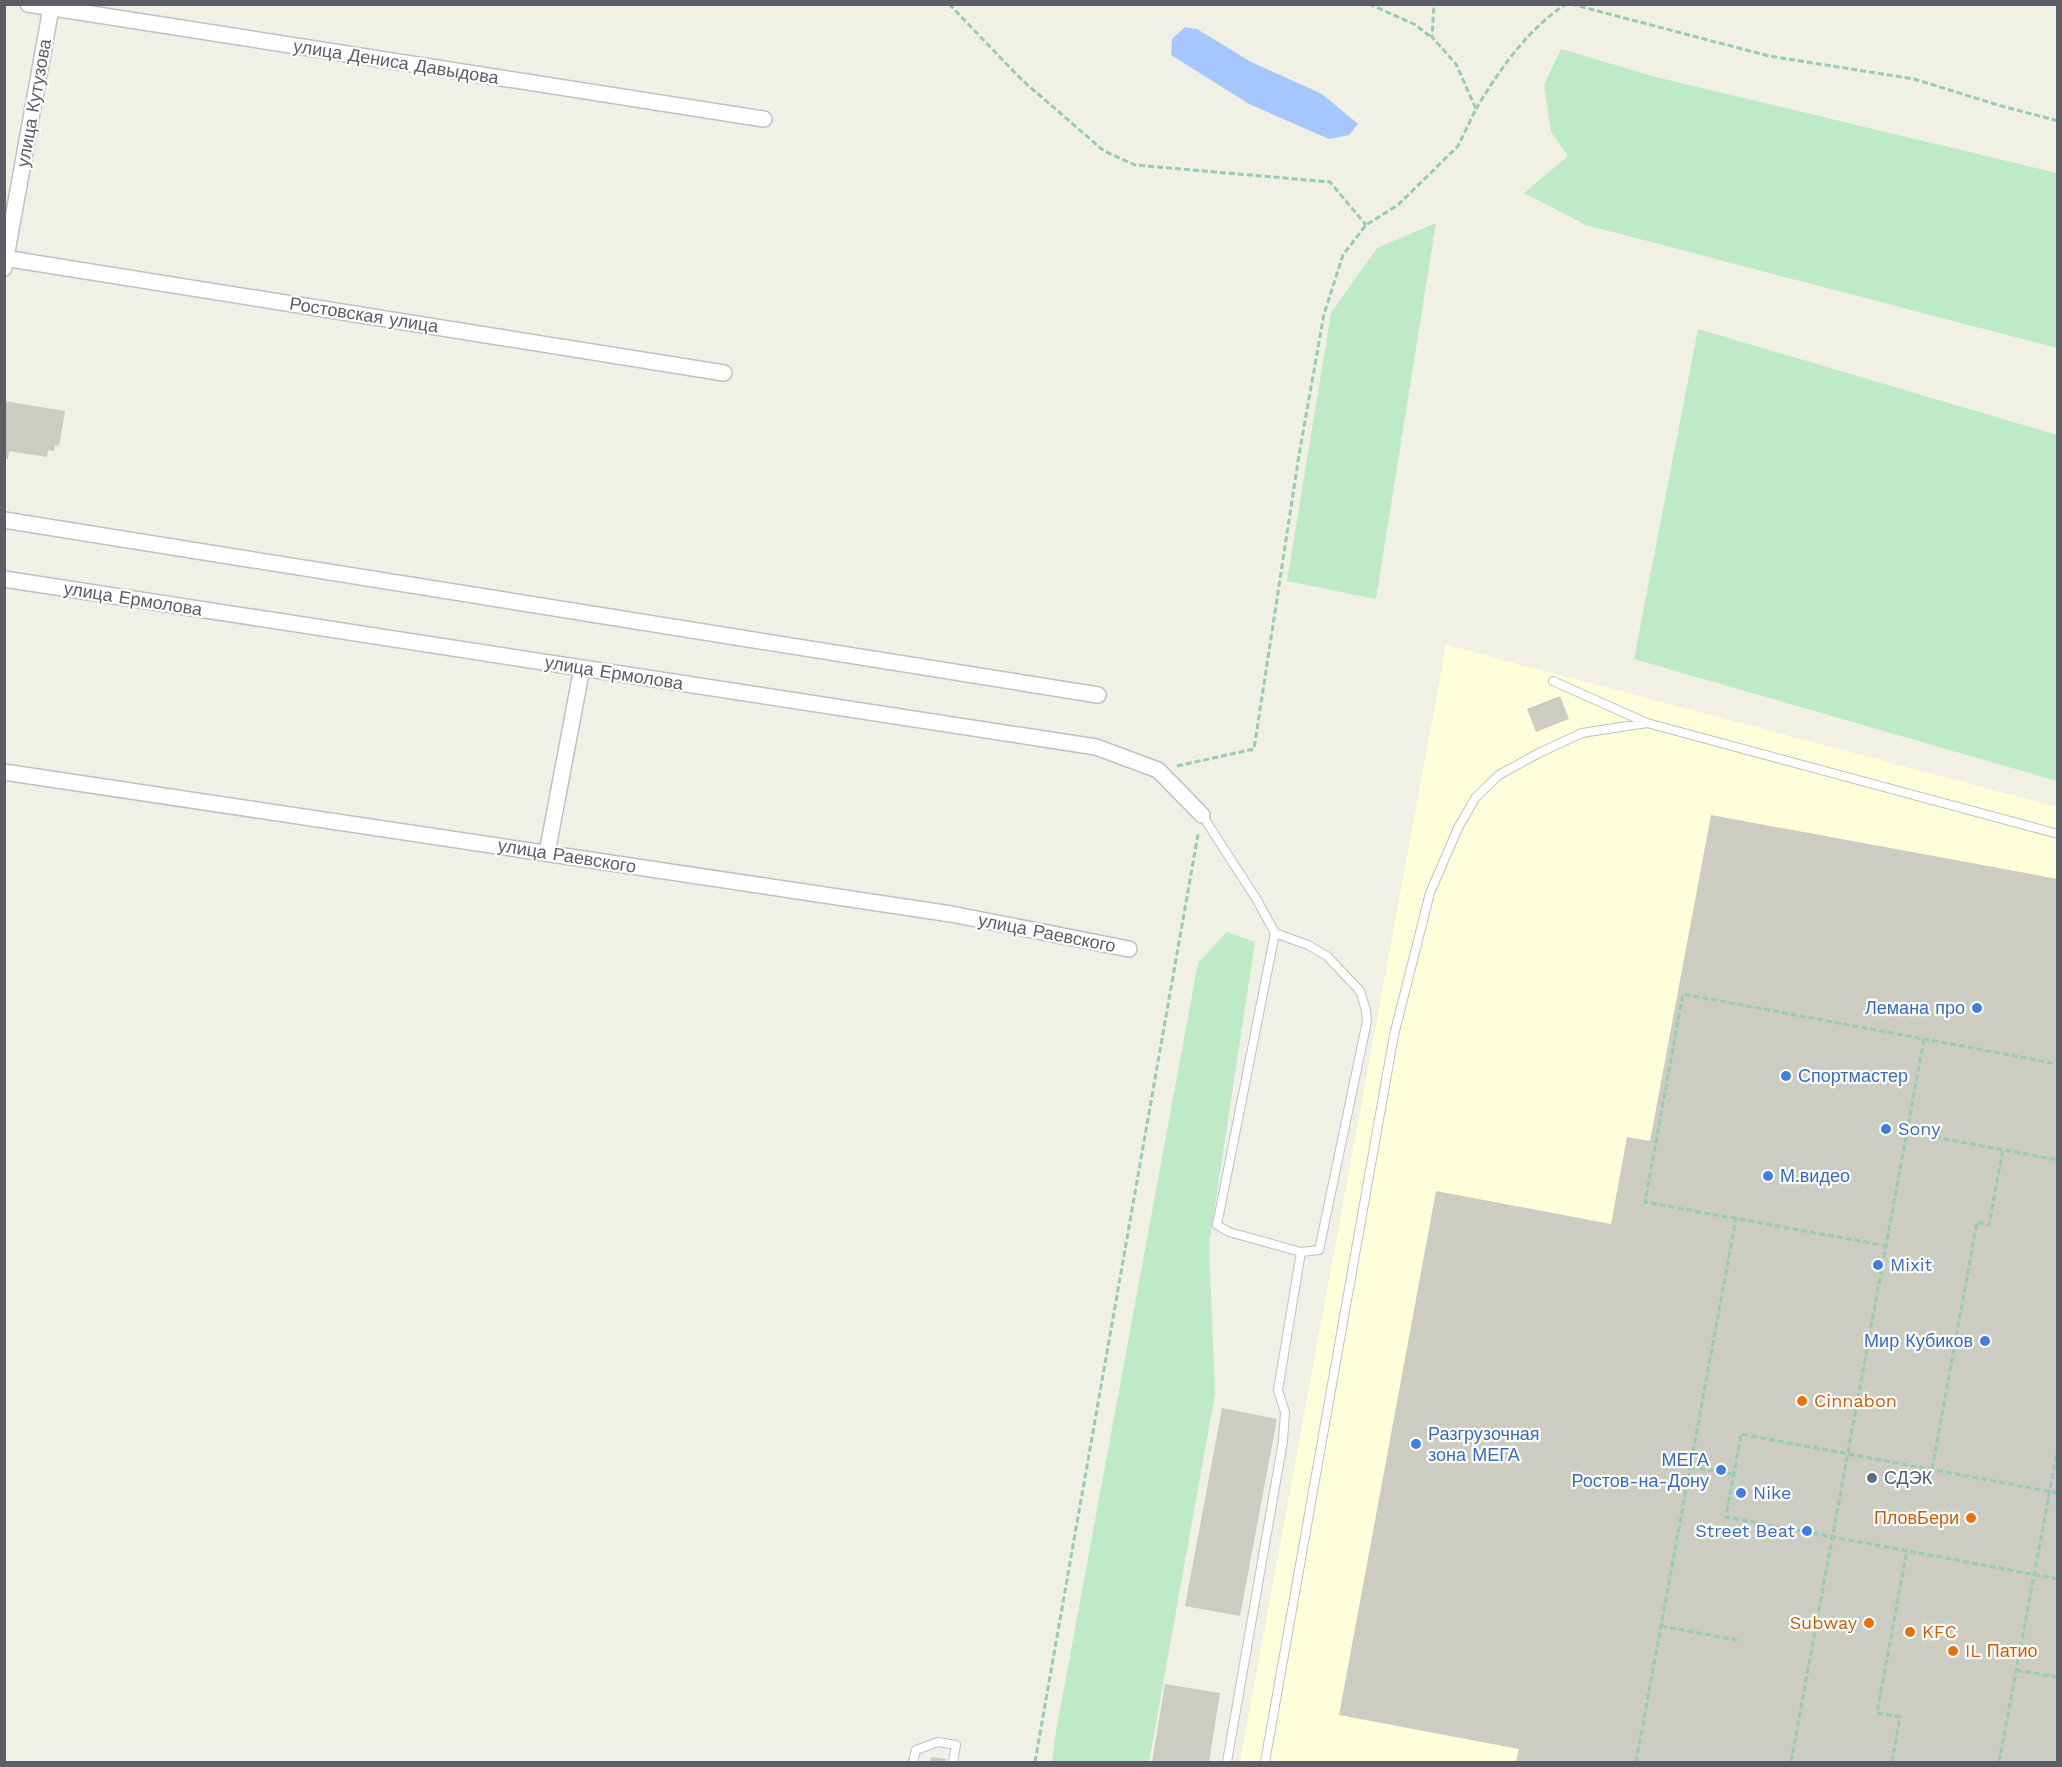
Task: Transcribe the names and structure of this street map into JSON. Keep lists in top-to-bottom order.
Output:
{
  "streets": {
    "street": [
      "улица Дениса Давыдова",
      "улица Кутузова",
      "Ростовская улица",
      "улица Ермолова",
      "улица Раевского"
    ]
  },
  "crossings": [
    ["улица Дениса Давыдова", "улица Кутузова"],
    ["улица Кутузова", "Ростовская улица"]
  ],
  "places": [
    "Лемана про",
    "Спортмастер",
    "Sony",
    "М.видео",
    "Mixit",
    "Мир Кубиков",
    "Cinnabon",
    "Разгрузочная зона МЕГА",
    "МЕГА Ростов-на-Дону",
    "СДЭК",
    "Nike",
    "ПловБери",
    "Street Beat",
    "Subway",
    "KFC",
    "IL Патио"
  ]
}
